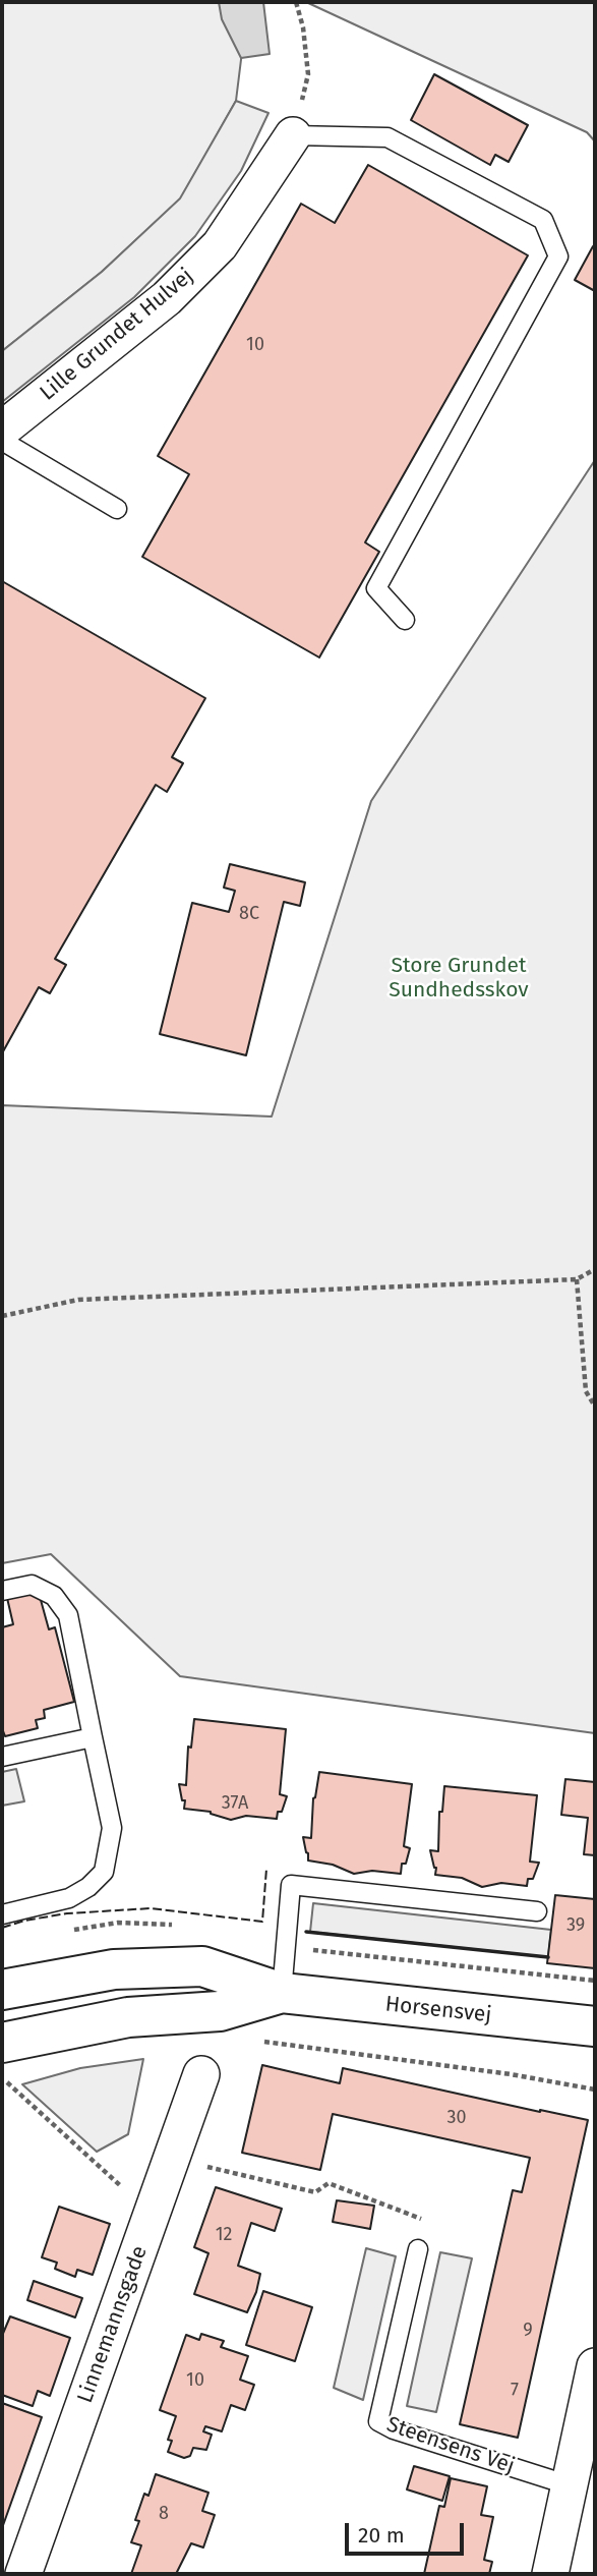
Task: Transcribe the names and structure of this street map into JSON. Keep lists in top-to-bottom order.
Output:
{
  "streets": {
    "main road": ["Horsensvej"],
    "street": ["Lille Grundet Hulvej", "Linnemannsgade"],
    "lane": ["Steensens Vej"]
  },
  "parks": ["Store Grundet Sundhedsskov"],
  "house_numbers": [
    "10",
    "8C",
    "37A",
    "39",
    "30",
    "12",
    "9",
    "10",
    "7",
    "8"
  ],
  "scale_bar": "20 m"
}
